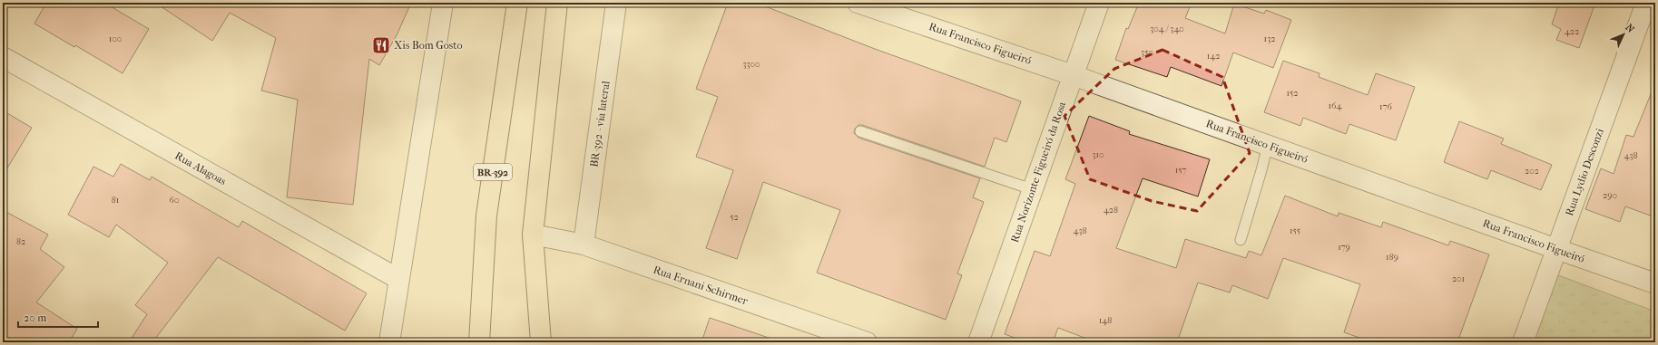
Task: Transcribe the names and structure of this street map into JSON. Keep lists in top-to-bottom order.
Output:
{
  "streets": {
    "highway": ["BR-392"],
    "street": [
      "Rua Francisco Figueiró",
      "BR-392 - via lateral",
      "Rua Alagoas",
      "Rua Norizonte Figueiró da Rosa",
      "Rua Lydio Desconzi",
      "Rua Ernani Schirmer"
    ]
  },
  "crossings": [
    ["Rua Francisco Figueiró", "Rua Norizonte Figueiró da Rosa"],
    ["Rua Francisco Figueiró", "Rua Lydio Desconzi"],
    ["BR-392 - via lateral", "Rua Ernani Schirmer"]
  ],
  "places": {
    "restaurant": ["Xis Bom Gosto"]
  },
  "house_numbers": [
    "304 / 340",
    "422",
    "100",
    "132",
    "350",
    "142",
    "3300",
    "152",
    "164",
    "176",
    "310",
    "438",
    "157",
    "202",
    "290",
    "81",
    "60",
    "428",
    "52",
    "438",
    "155",
    "82",
    "179",
    "189",
    "201",
    "148"
  ],
  "scale_bar": "20 m",
  "north": "top right"
}
